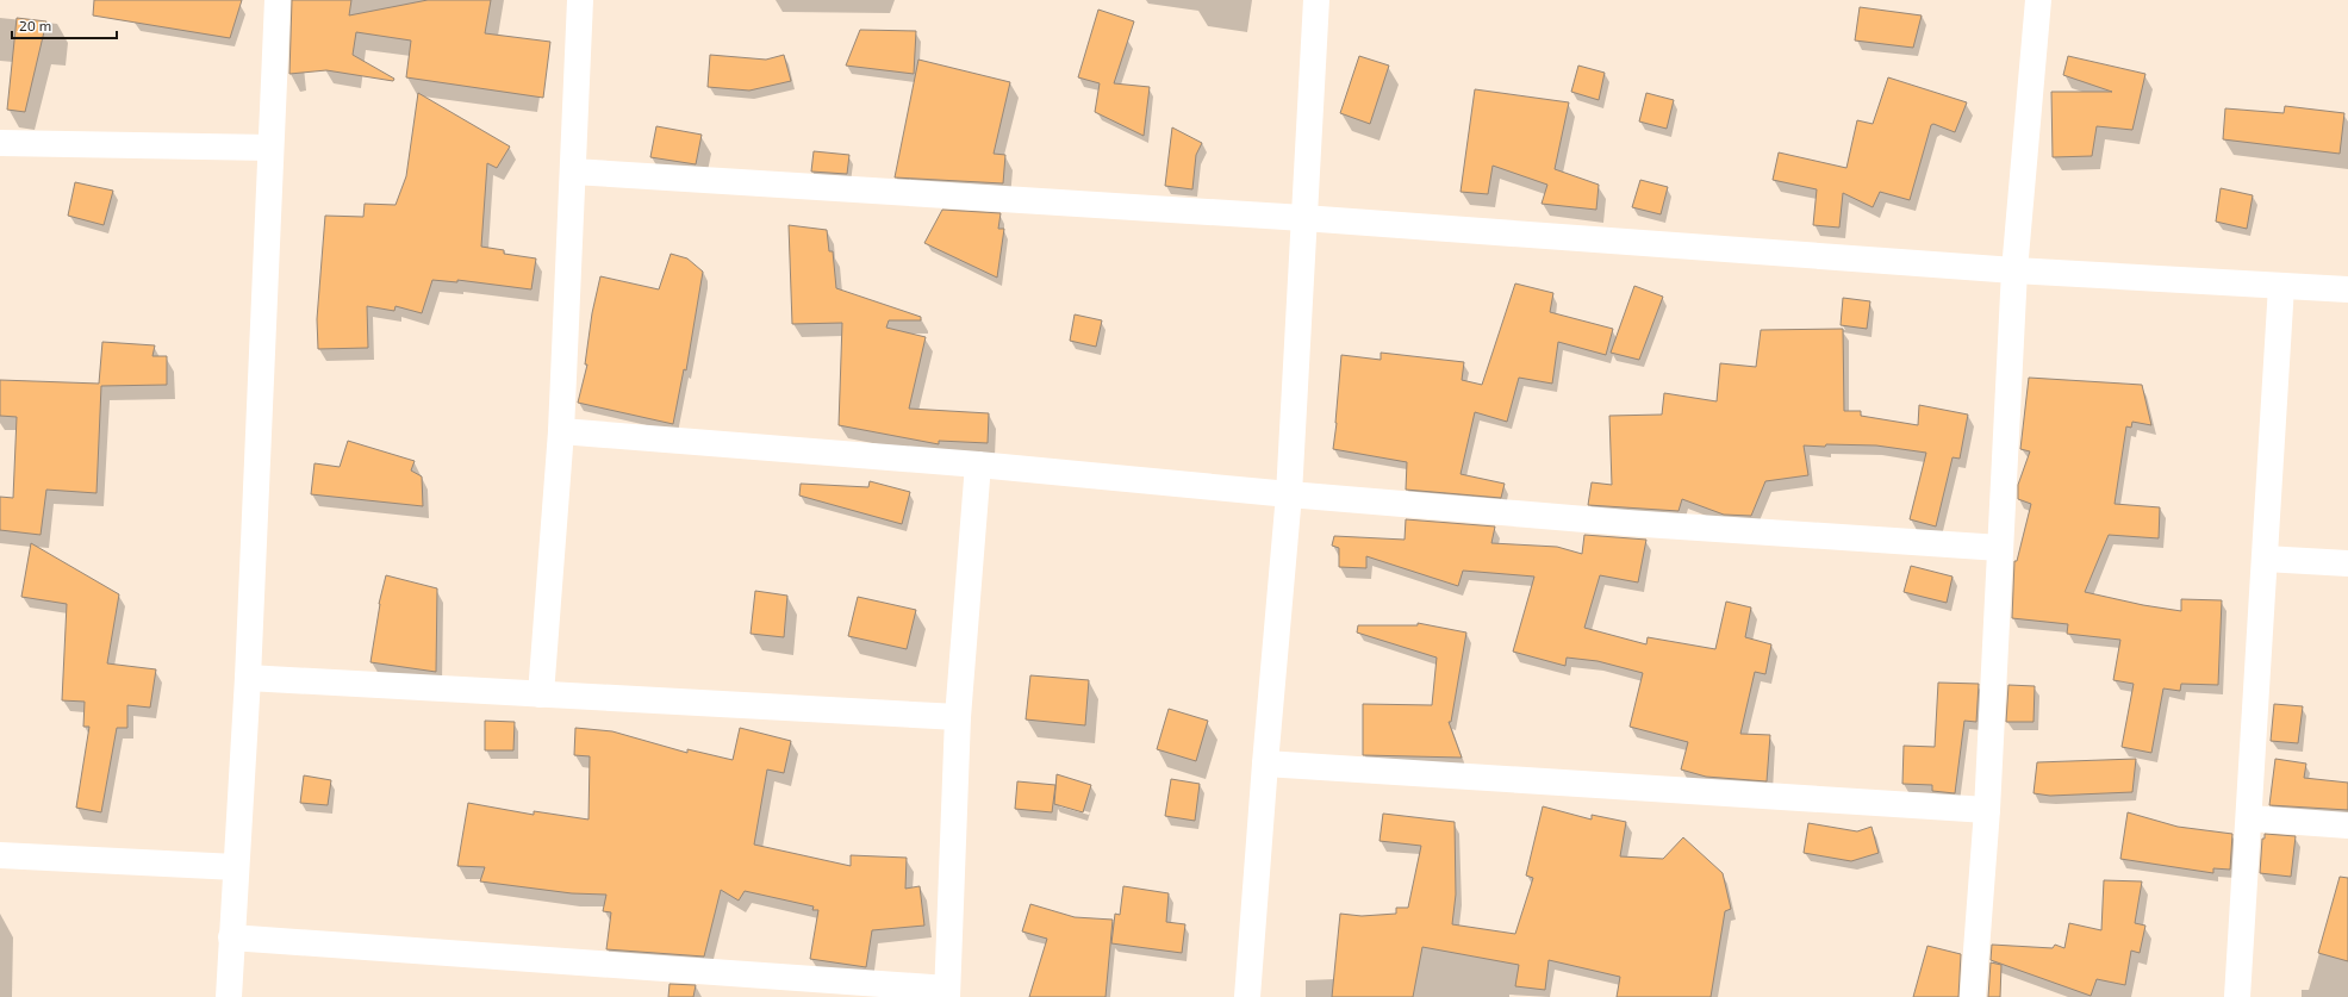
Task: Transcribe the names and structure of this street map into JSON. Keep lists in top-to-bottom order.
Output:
{
  "scale_bar": "20 m"
}
